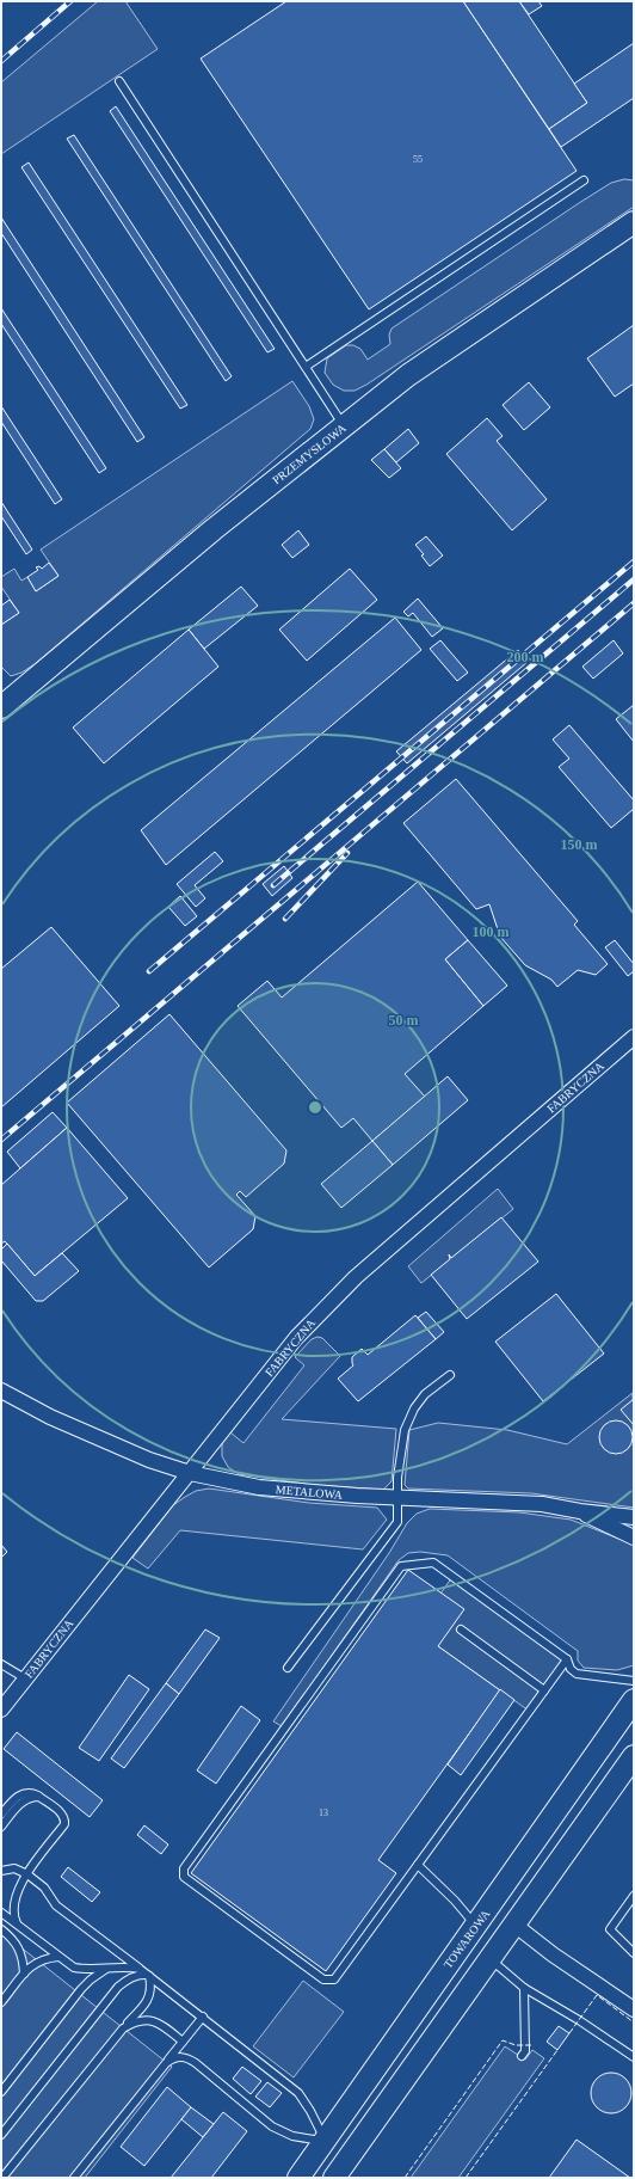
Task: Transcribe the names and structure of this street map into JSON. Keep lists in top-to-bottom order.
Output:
{
  "streets": {
    "street": [
      "PRZEMYSŁOWA",
      "FABRYCZNA",
      "METALOWA",
      "TOWAROWA"
    ]
  },
  "crossings": [
    ["FABRYCZNA", "METALOWA"]
  ],
  "house_numbers": ["55", "13"],
  "rings": [
    "200 m",
    "150 m",
    "100 m",
    "50 m"
  ]
}
